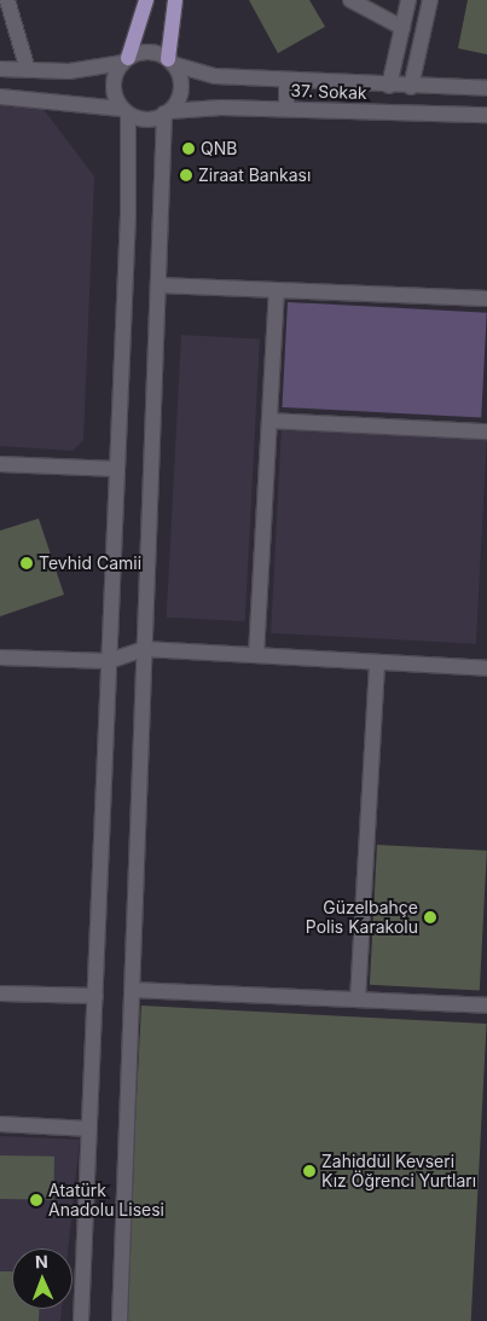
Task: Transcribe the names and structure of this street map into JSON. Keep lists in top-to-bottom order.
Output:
{
  "streets": {
    "main road": ["37. Sokak"]
  },
  "places": [
    "QNB",
    "Ziraat Bankası",
    "Tevhid Camii",
    "Güzelbahçe Polis Karakolu",
    "Zahiddül Kevseri Kız Öğrenci Yurtları",
    "Atatürk Anadolu Lisesi"
  ],
  "north": "top"
}
